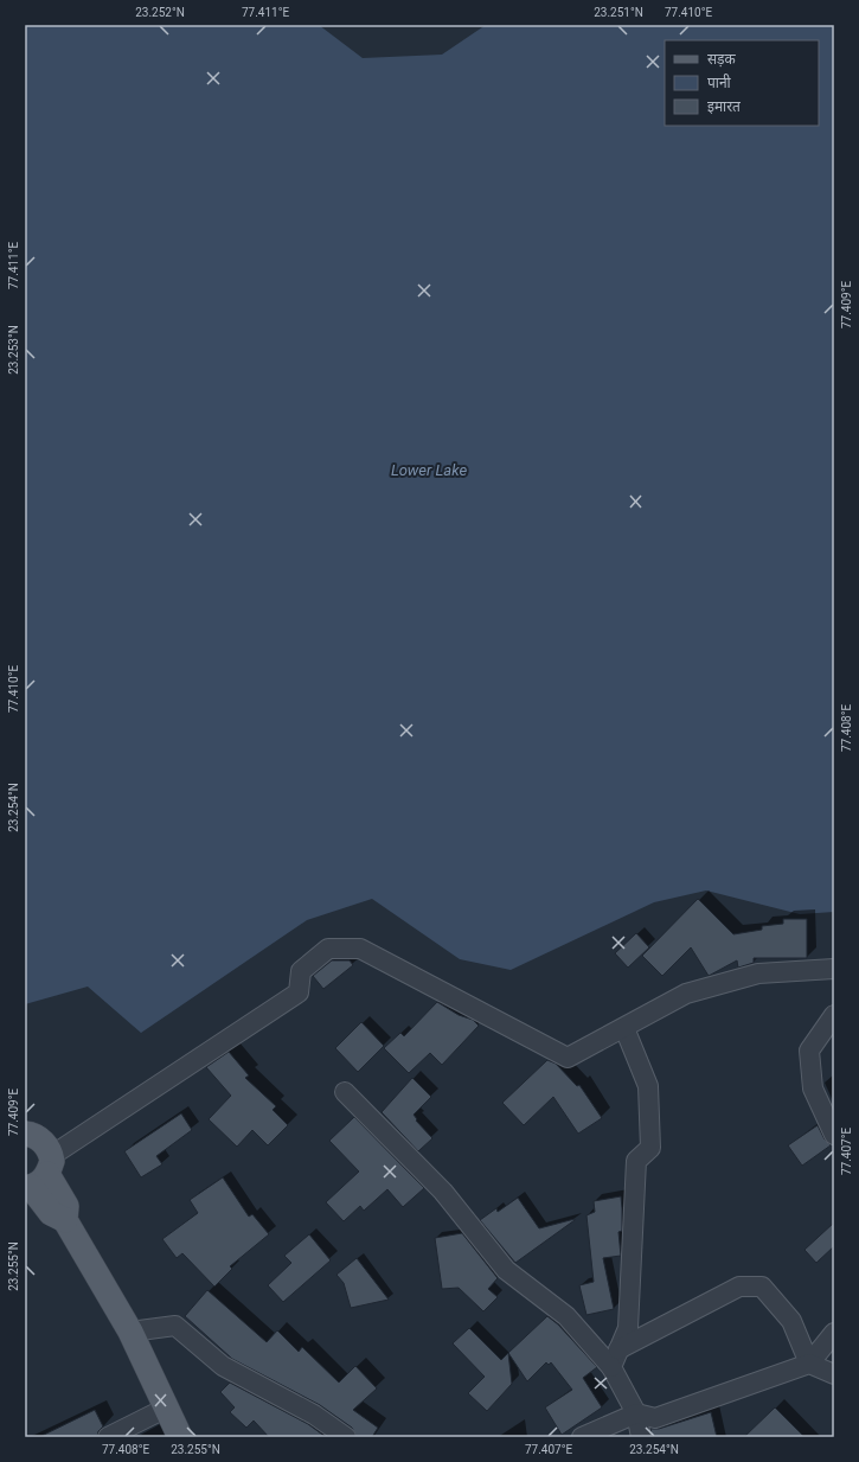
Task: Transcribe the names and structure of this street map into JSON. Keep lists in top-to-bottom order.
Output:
{
  "water": ["Lower Lake"],
  "legend": ["सड़क", "पानी", "इमारत"],
  "coordinates": [
    "23.252°N",
    "77.411°E",
    "23.251°N",
    "77.410°E",
    "77.409°E",
    "23.253°N",
    "77.408°E",
    "23.254°N",
    "77.407°E",
    "23.255°N"
  ]
}
